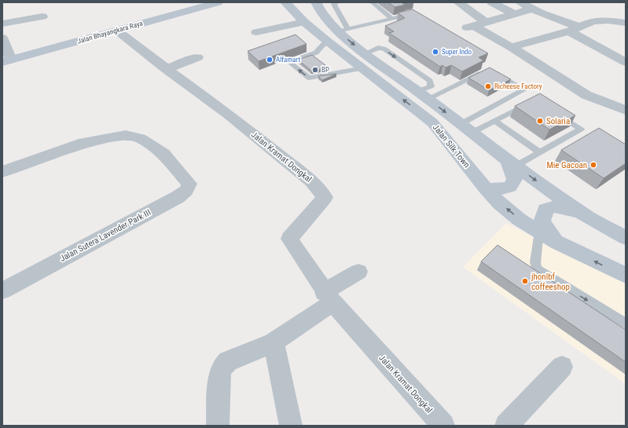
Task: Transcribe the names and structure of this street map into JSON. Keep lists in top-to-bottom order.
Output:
{
  "streets": {
    "main road": ["Jalan Bhayangkara Raya", "Jalan Silk Town"],
    "street": ["Jalan Kramat Dongkal", "Jalan Sutera Lavender Park III"]
  },
  "crossings": [
    ["Jalan Bhayangkara Raya", "Jalan Kramat Dongkal"]
  ],
  "places": [
    "Super Indo",
    "Alfamart",
    "BP",
    "Richeese Factory",
    "Solaria",
    "Mie Gacoan",
    "jhonlbf coffeeshop"
  ]
}
